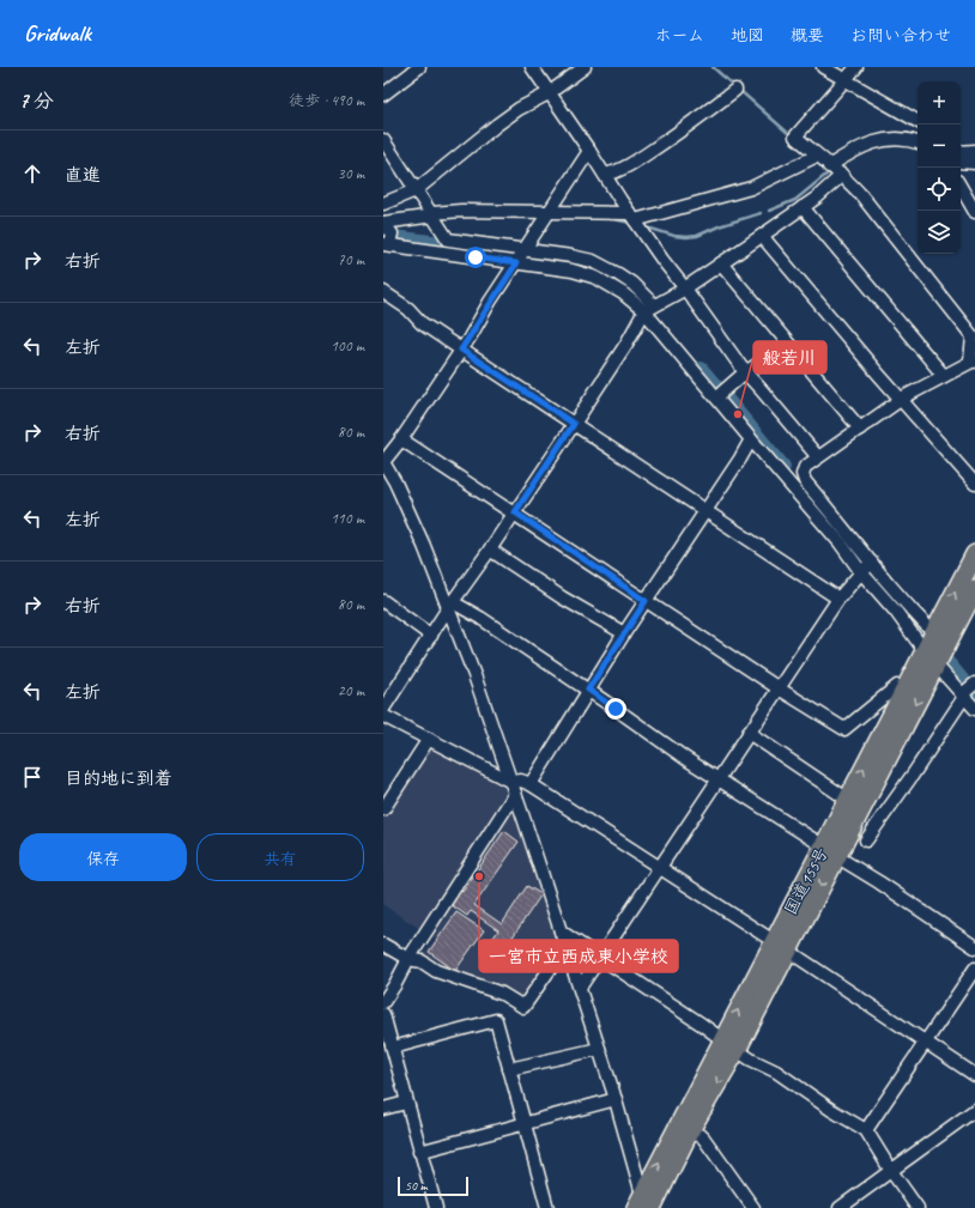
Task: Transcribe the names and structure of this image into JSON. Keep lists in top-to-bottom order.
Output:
{
  "streets": {
    "highway": ["国道155号"]
  },
  "places": ["般若川", "一宮市立西成東小学校"],
  "scale_bar": "50 m",
  "page": {
    "header": "Gridwalk",
    "nav": [
      "ホーム",
      "地図",
      "概要",
      "お問い合わせ"
    ],
    "heading": ["7 分", "徒歩 · 490 m"],
    "map_buttons": ["+", "−"],
    "list": [
      ["直進", "30 m"],
      ["右折", "70 m"],
      ["左折", "100 m"],
      ["右折", "80 m"],
      ["左折", "110 m"],
      ["右折", "80 m"],
      ["左折", "20 m"],
      "目的地に到着"
    ],
    "buttons": ["保存", "共有"],
    "scale": "50 m"
  }
}
